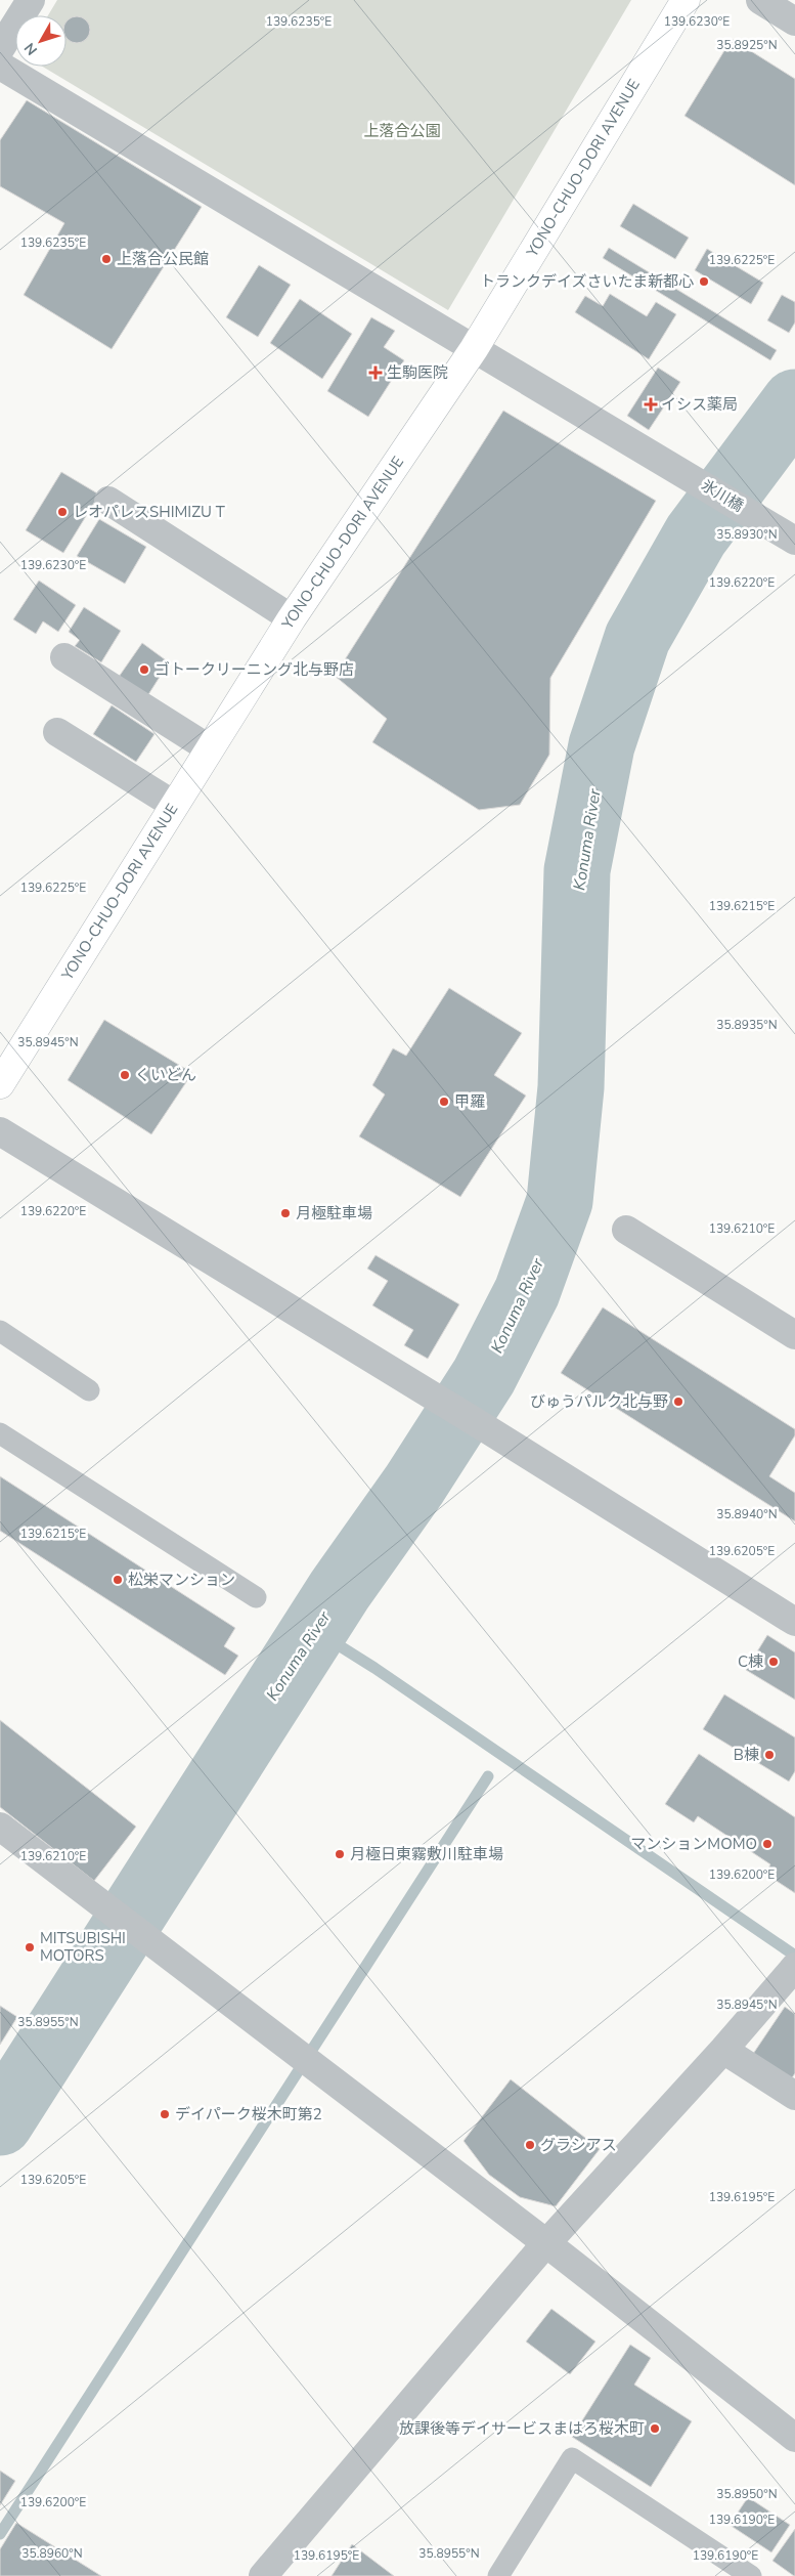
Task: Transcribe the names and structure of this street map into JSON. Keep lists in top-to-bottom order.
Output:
{
  "streets": {
    "street": ["YONO-CHUO-DORI AVENUE", "氷川橋"]
  },
  "crossings": [
    ["YONO-CHUO-DORI AVENUE", "氷川橋"]
  ],
  "water": ["Konuma River"],
  "parks": ["上落合公園"],
  "places": {
    "other": [
      "上落合公民館",
      "トランクデイズさいたま新都心",
      "レオパレスSHIMIZU T",
      "ゴトークリーニング北与野店",
      "くいどん",
      "甲羅",
      "月極駐車場",
      "びゅうパルク北与野",
      "松栄マンション",
      "C棟",
      "B棟",
      "マンションMOMO",
      "月極日東霧敷川駐車場",
      "MITSUBISHI MOTORS",
      "デイパーク桜木町第2",
      "グラシアス",
      "放課後等デイサービスまはろ桜木町"
    ],
    "health": ["生駒医院", "イシス薬局"]
  },
  "north": "bottom left",
  "coordinates": [
    "139.6235°E",
    "139.6230°E",
    "35.8925°N",
    "139.6225°E",
    "35.8930°N",
    "139.6220°E",
    "139.6215°E",
    "35.8935°N",
    "35.8945°N",
    "139.6210°E",
    "35.8940°N",
    "139.6205°E",
    "139.6200°E",
    "35.8955°N",
    "139.6195°E",
    "35.8950°N",
    "139.6190°E",
    "35.8960°N"
  ]
}
